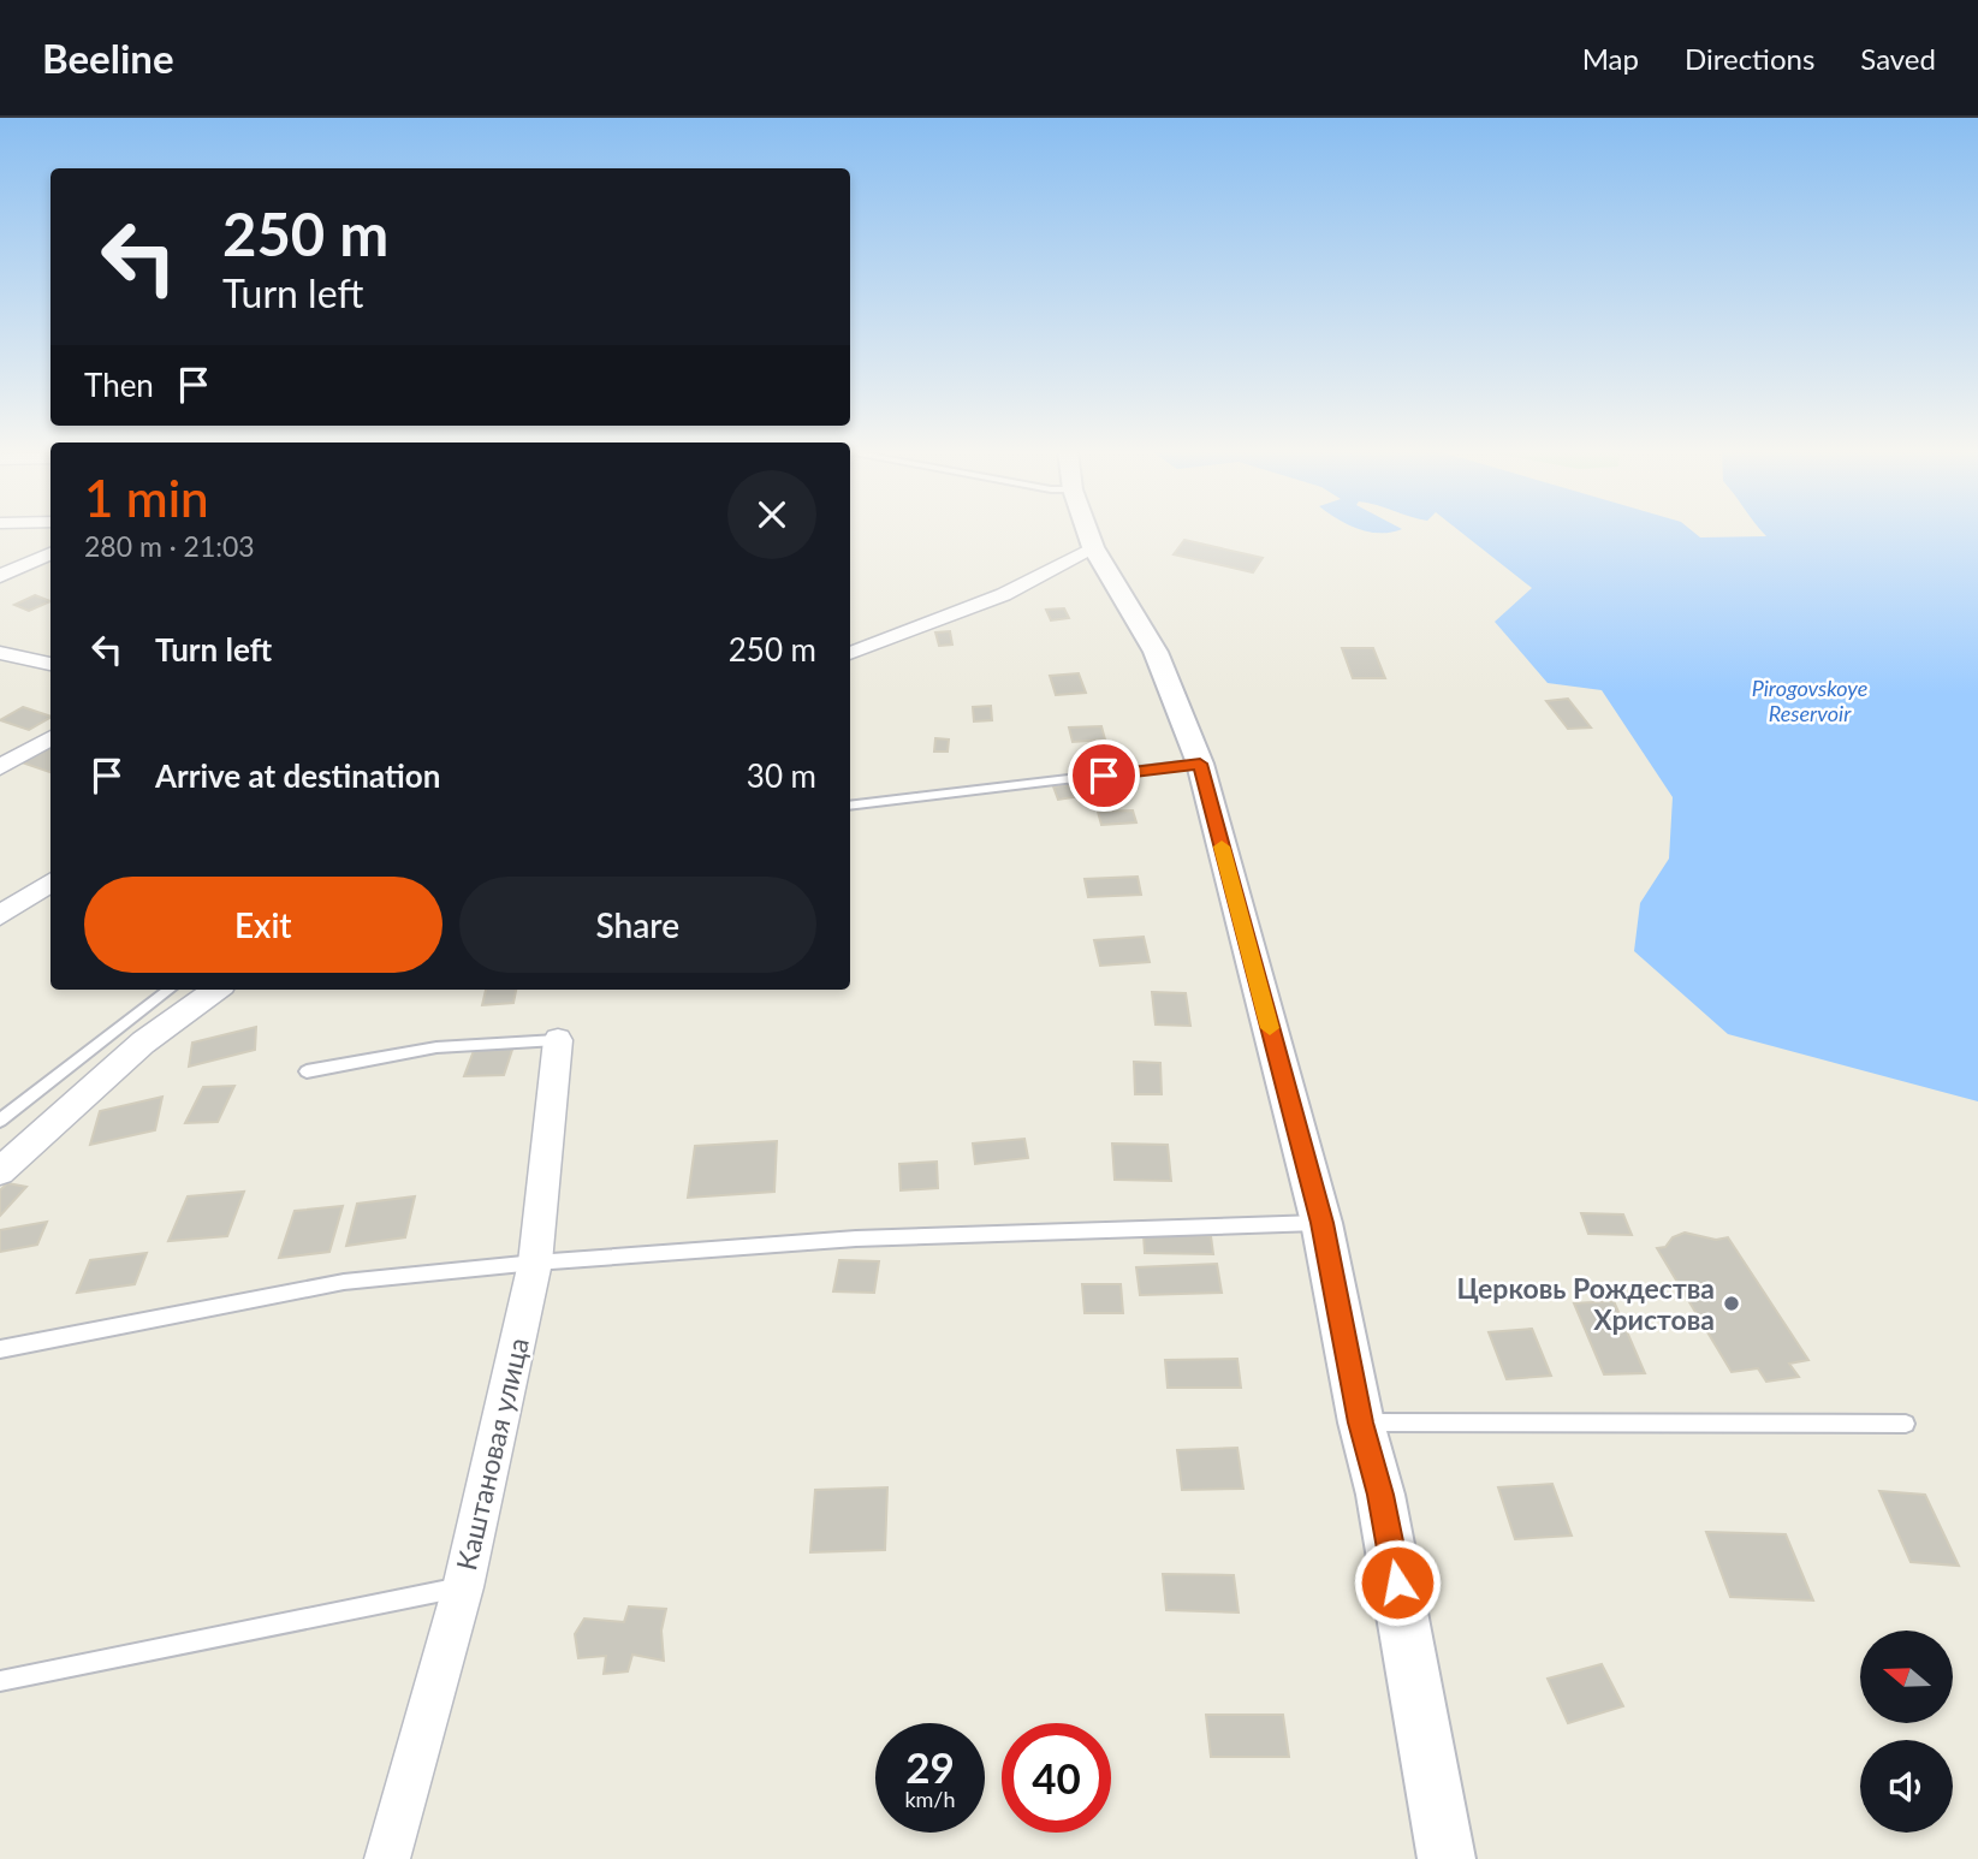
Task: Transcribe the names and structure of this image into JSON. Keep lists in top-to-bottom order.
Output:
{
  "streets": {
    "street": ["Каштановая улица"]
  },
  "water": ["Pirogovskoye Reservoir"],
  "places": ["Церковь Рождества Христова"],
  "north": "left",
  "page": {
    "header": "Beeline",
    "nav": ["Map", "Directions", "Saved"],
    "turn": ["250 m", "Turn left"],
    "then": "Then",
    "heading": ["1 min", "280 m · 21:03"],
    "list": [
      {
        "name": "Turn left",
        "value": "250 m"
      },
      {
        "name": "Arrive at destination",
        "value": "30 m"
      }
    ],
    "buttons": ["Exit", "Share"],
    "speed": "29 km/h",
    "limit": "40"
  }
}
